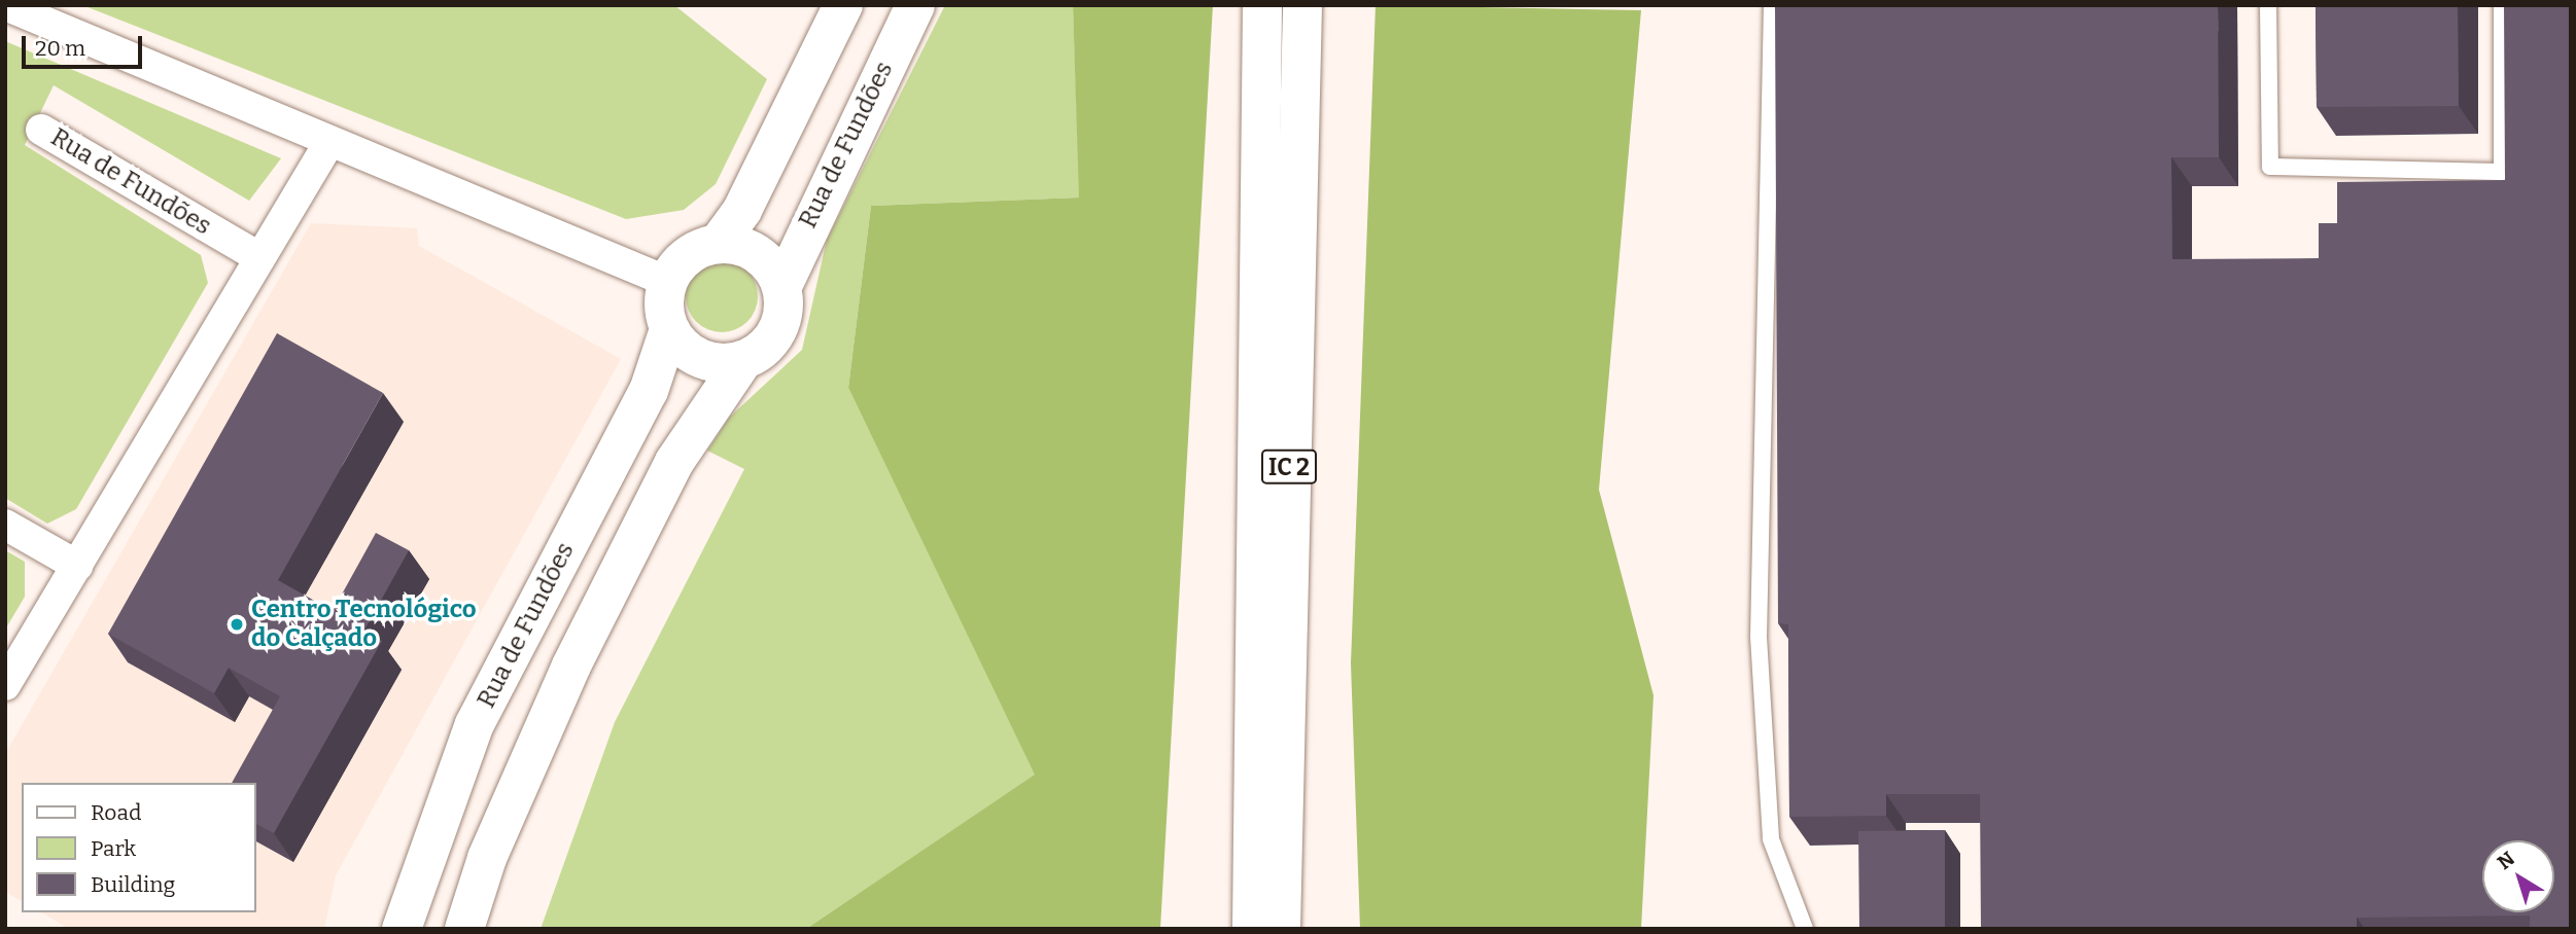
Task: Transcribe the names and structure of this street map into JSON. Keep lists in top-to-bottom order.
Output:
{
  "streets": {
    "main road": ["Rua de Fundões", "IC 2"]
  },
  "places": ["Centro Tecnológico do Calçado"],
  "legend": ["Road", "Park", "Building"],
  "scale_bar": "20 m",
  "north": "top left"
}
